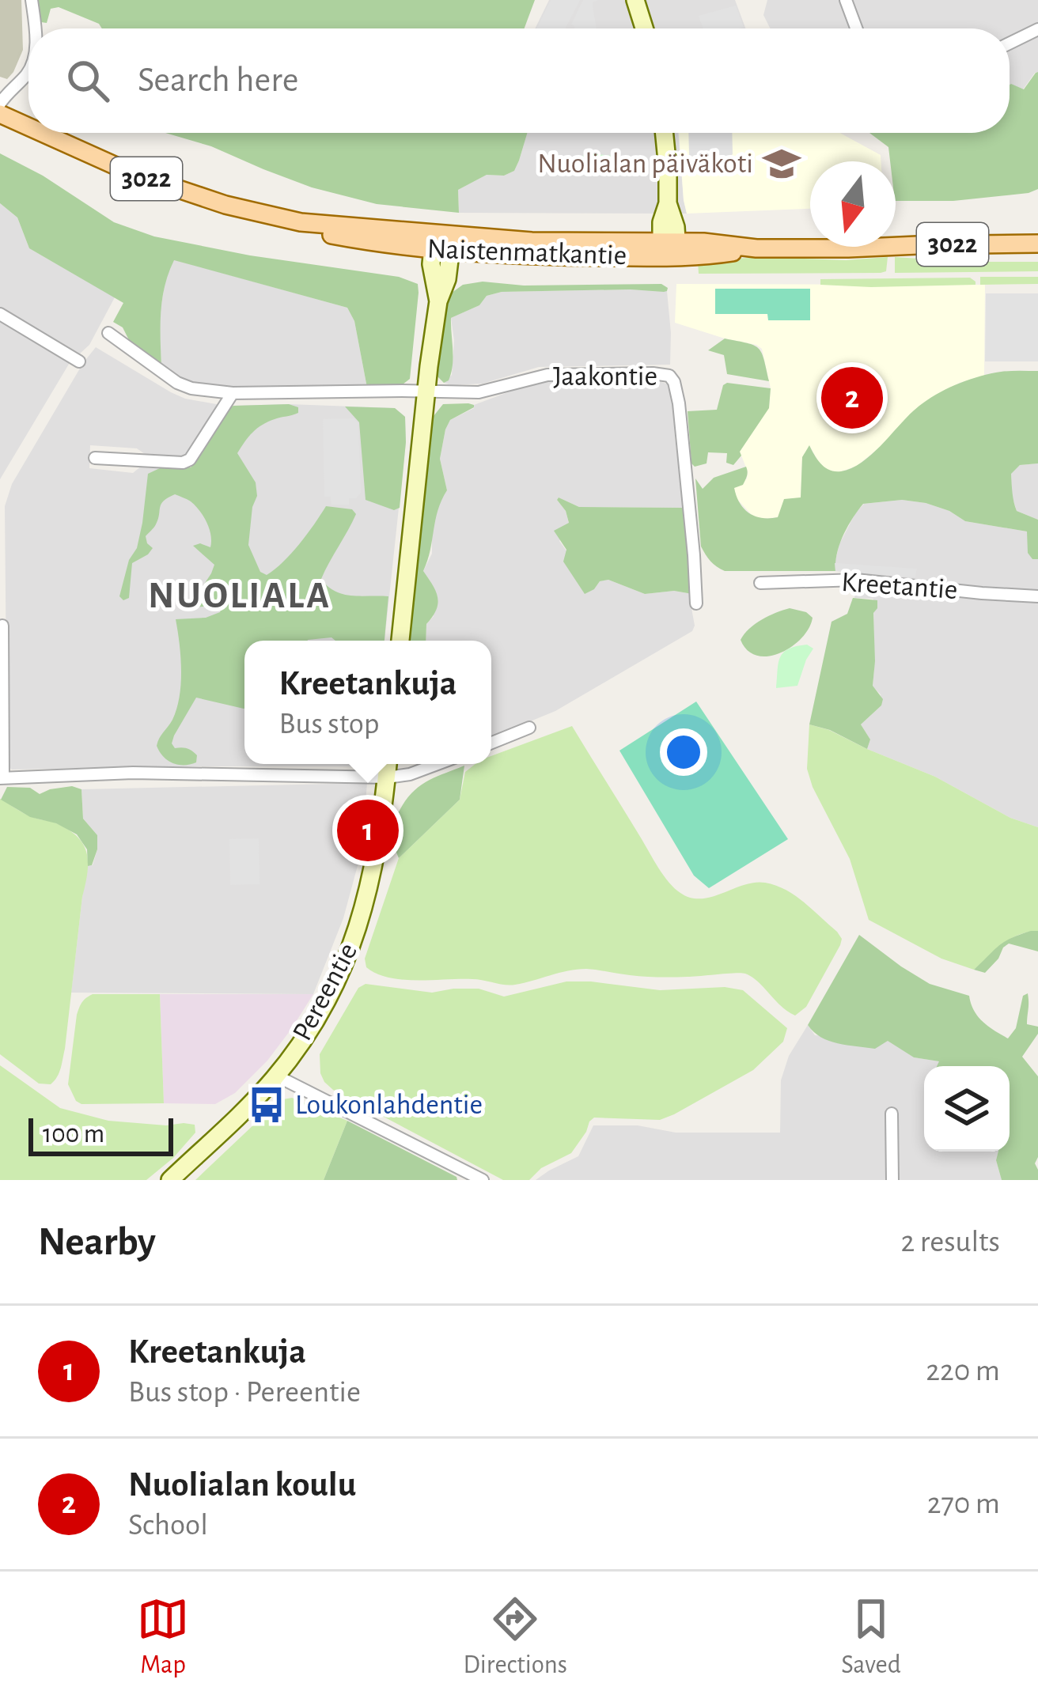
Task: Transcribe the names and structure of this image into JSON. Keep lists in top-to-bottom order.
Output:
{
  "streets": {
    "main road": ["3022", "Naistenmatkantie"],
    "street": ["Jaakontie", "Kreetantie", "Pereentie"]
  },
  "districts": ["NUOLIALA"],
  "places": {
    "school or university": ["Nuolialan päiväkoti"],
    "bus stop": ["Loukonlahdentie"]
  },
  "scale_bar": "100 m",
  "north": "bottom",
  "page": {
    "search": "Search here",
    "pins": ["2", "1"],
    "popup": ["Kreetankuja", "Bus stop"],
    "scale": "100 m",
    "heading": ["Nearby", "2 results"],
    "list": [
      {
        "mark": "1",
        "name": "Kreetankuja",
        "note": "Bus stop · Pereentie",
        "value": "220 m"
      },
      {
        "mark": "2",
        "name": "Nuolialan koulu",
        "note": "School",
        "value": "270 m"
      }
    ],
    "nav": ["Map", "Directions", "Saved"]
  }
}
